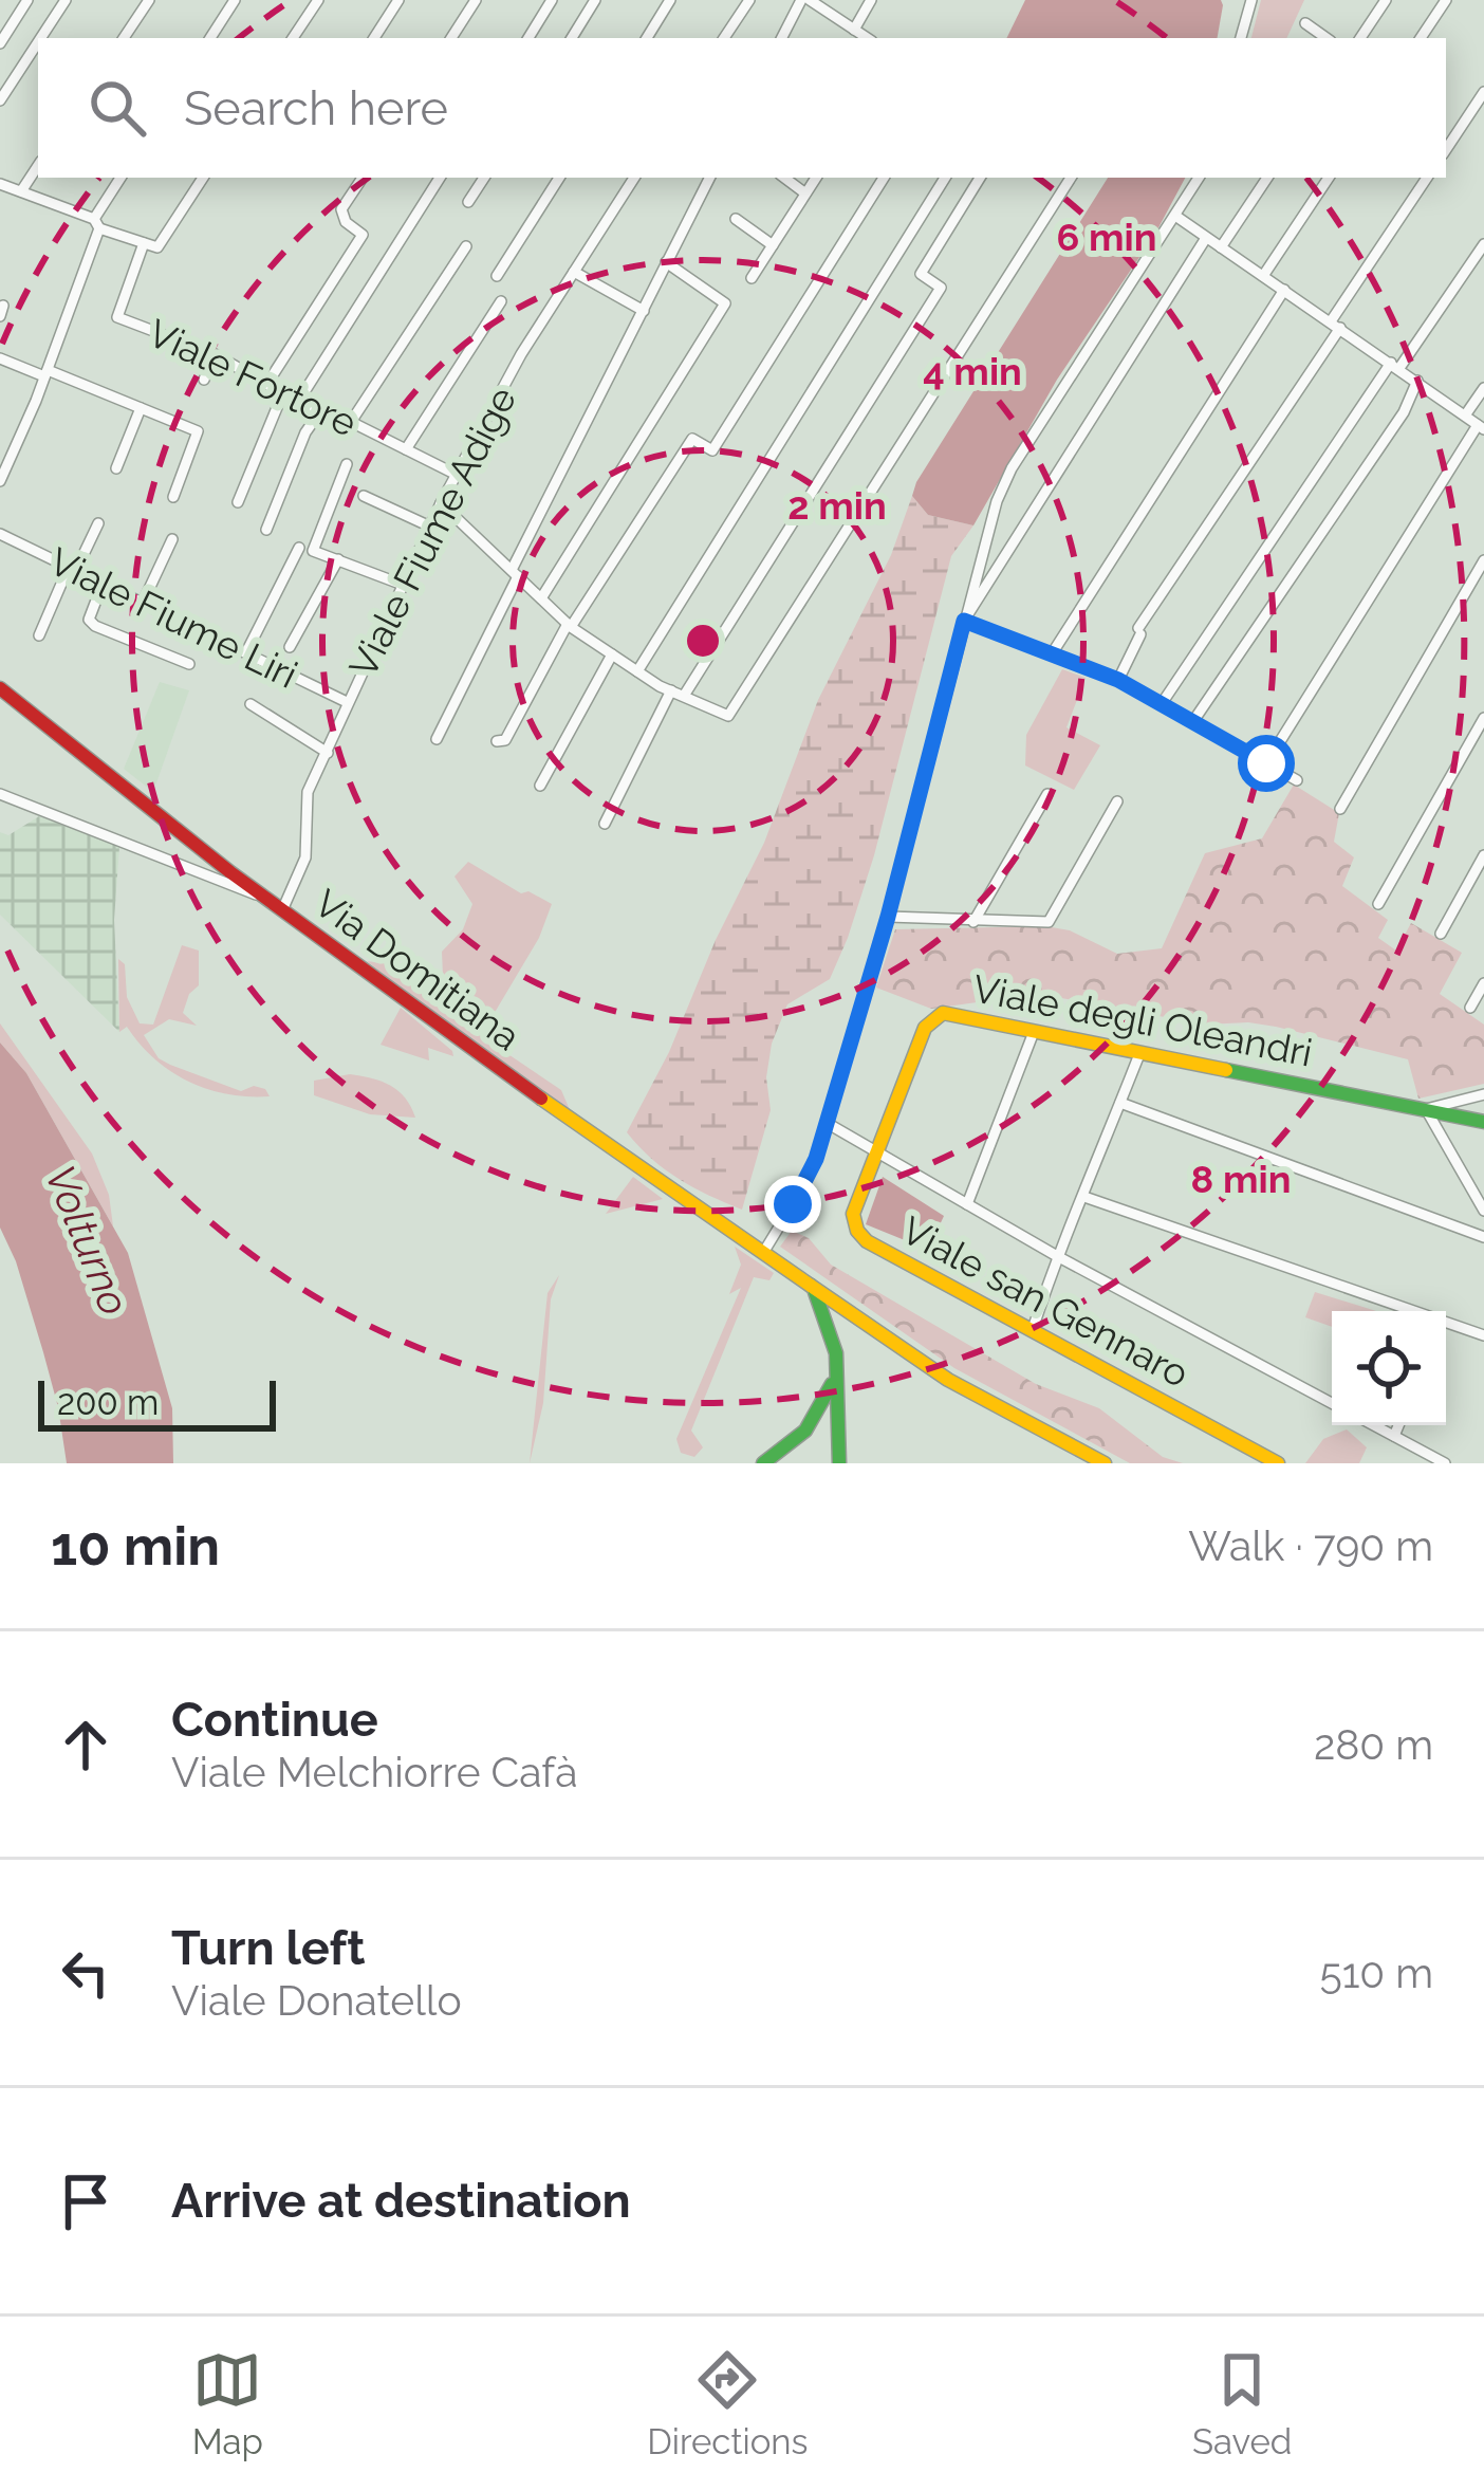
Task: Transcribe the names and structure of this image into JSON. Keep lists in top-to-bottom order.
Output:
{
  "streets": {
    "main road": ["Via Domitiana", "Viale degli Oleandri", "Viale san Gennaro"],
    "street": ["Viale Fortore", "Viale Fiume Adige", "Viale Fiume Liri"]
  },
  "crossings": [
    ["Viale Fortore", "Viale Fiume Adige"],
    ["Viale Fiume Adige", "Viale Fiume Liri"],
    ["Viale Fiume Adige", "Via Domitiana"],
    ["Viale degli Oleandri", "Viale san Gennaro"]
  ],
  "water": ["Volturno"],
  "scale_bar": "200 m",
  "page": {
    "search": "Search here",
    "scale": "200 m",
    "heading": ["10 min", "Walk · 790 m"],
    "list": [
      ["Continue", "Viale Melchiorre Cafà", "280 m"],
      ["Turn left", "Viale Donatello", "510 m"],
      "Arrive at destination"
    ],
    "nav": ["Map", "Directions", "Saved"]
  },
  "rings": [
    "6 min",
    "4 min",
    "2 min",
    "8 min"
  ]
}
